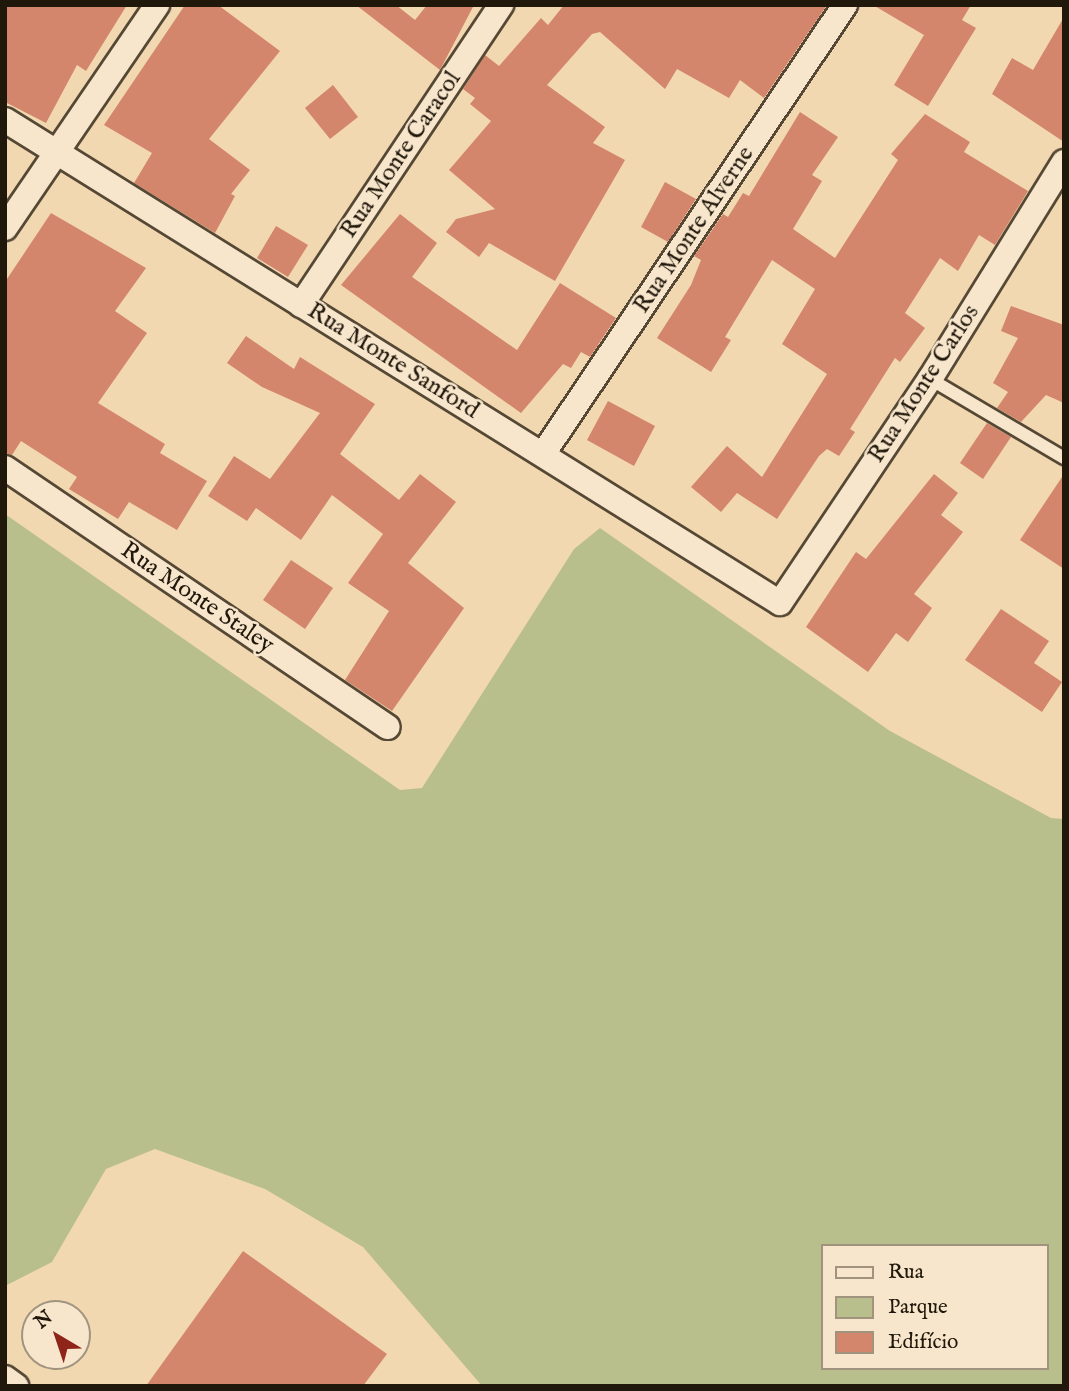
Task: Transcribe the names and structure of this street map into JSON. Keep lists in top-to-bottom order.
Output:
{
  "streets": {
    "street": [
      "Rua Monte Caracol",
      "Rua Monte Alverne",
      "Rua Monte Sanford",
      "Rua Monte Carlos",
      "Rua Monte Staley"
    ]
  },
  "crossings": [
    ["Rua Monte Caracol", "Rua Monte Sanford"],
    ["Rua Monte Alverne", "Rua Monte Sanford"],
    ["Rua Monte Sanford", "Rua Monte Carlos"]
  ],
  "legend": ["Rua", "Parque", "Edifício"],
  "north": "top left"
}
